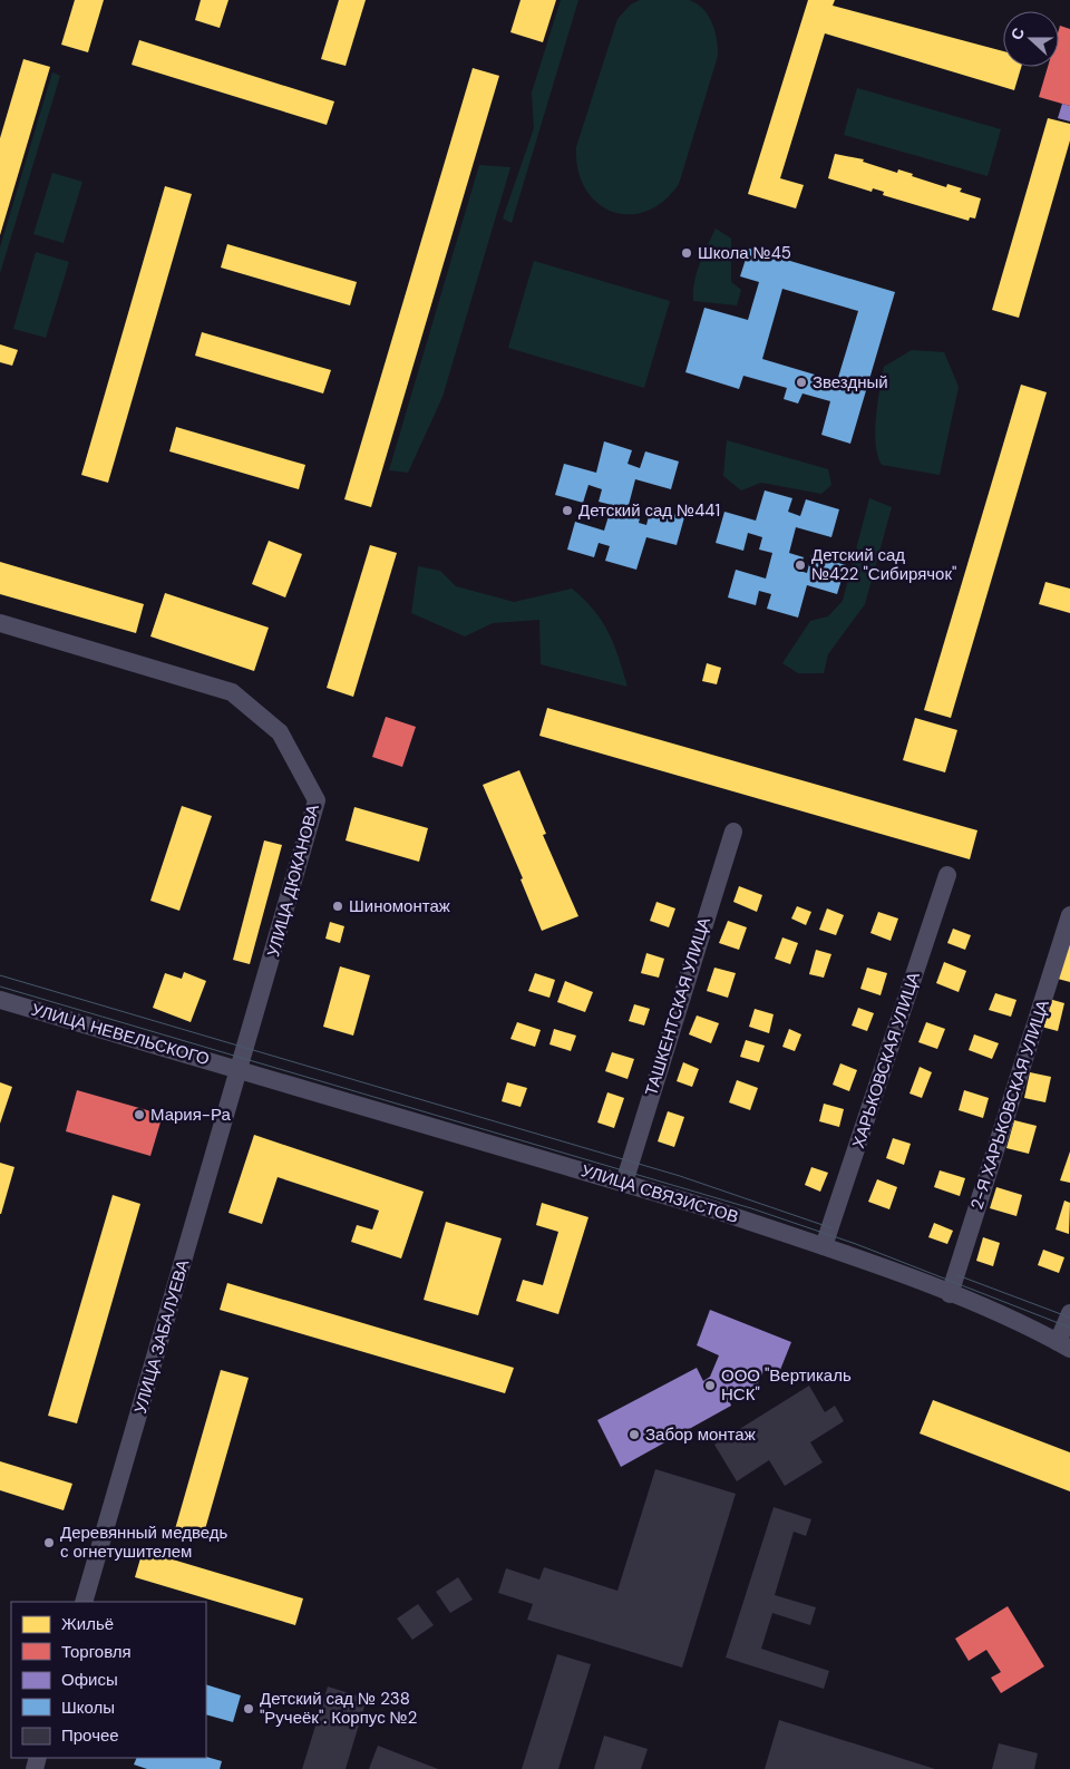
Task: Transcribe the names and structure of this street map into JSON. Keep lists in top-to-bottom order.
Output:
{
  "streets": {
    "street": [
      "УЛИЦА ДЮКАНОВА",
      "ТАШКЕНТСКАЯ УЛИЦА",
      "УЛИЦА НЕВЕЛЬСКОГО",
      "ХАРЬКОВСКАЯ УЛИЦА",
      "2-Я ХАРЬКОВСКАЯ УЛИЦА",
      "УЛИЦА СВЯЗИСТОВ",
      "УЛИЦА ЗАБАЛУЕВА"
    ]
  },
  "crossings": [
    ["УЛИЦА ДЮКАНОВА", "УЛИЦА НЕВЕЛЬСКОГО"],
    ["УЛИЦА ДЮКАНОВА", "УЛИЦА СВЯЗИСТОВ"],
    ["УЛИЦА ДЮКАНОВА", "УЛИЦА ЗАБАЛУЕВА"],
    ["ТАШКЕНТСКАЯ УЛИЦА", "УЛИЦА СВЯЗИСТОВ"],
    ["УЛИЦА НЕВЕЛЬСКОГО", "УЛИЦА СВЯЗИСТОВ"],
    ["УЛИЦА НЕВЕЛЬСКОГО", "УЛИЦА ЗАБАЛУЕВА"],
    ["ХАРЬКОВСКАЯ УЛИЦА", "УЛИЦА СВЯЗИСТОВ"],
    ["2-Я ХАРЬКОВСКАЯ УЛИЦА", "УЛИЦА СВЯЗИСТОВ"],
    ["УЛИЦА СВЯЗИСТОВ", "УЛИЦА ЗАБАЛУЕВА"]
  ],
  "places": [
    "Школа №45",
    "Звездный",
    "Детский сад №441",
    "Детский сад №422 \"Сибирячок\"",
    "Шиномонтаж",
    "Мария-Ра",
    "ООО \"Вертикаль НСК\"",
    "Забор монтаж",
    "Деревянный медведь с огнетушителем",
    "Детский сад № 238 \"Ручеёк\". Корпус №2"
  ],
  "legend": [
    "Жильё",
    "Торговля",
    "Офисы",
    "Школы",
    "Прочее"
  ],
  "north": "left"
}
